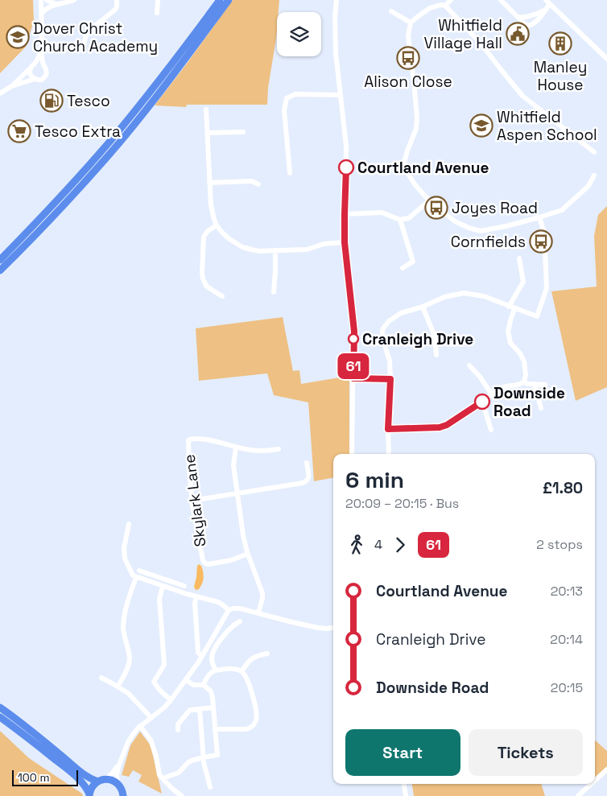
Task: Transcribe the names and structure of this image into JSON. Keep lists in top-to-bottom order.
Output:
{
  "streets": {
    "street": ["Skylark Lane"]
  },
  "places": {
    "public building": ["Whitfield Village Hall"],
    "school or university": ["Dover Christ Church Academy", "Whitfield Aspen School"],
    "building": ["Manley House"],
    "bus stop": ["Alison Close", "Joyes Road", "Cornfields"],
    "fuel station": ["Tesco"],
    "supermarket": ["Tesco Extra"],
    "other": ["Courtland Avenue", "Cranleigh Drive", "Downside Road"]
  },
  "lines": ["bus line 61"],
  "scale_bar": "100 m",
  "page": {
    "on_map": "61",
    "heading": ["6 min", "20:09 – 20:15 · Bus", "£1.80"],
    "legs": ["4", "61", "2 stops"],
    "list": [
      {
        "name": "Courtland Avenue",
        "value": "20:13"
      },
      {
        "name": "Cranleigh Drive",
        "value": "20:14"
      },
      {
        "name": "Downside Road",
        "value": "20:15"
      }
    ],
    "buttons": ["Start", "Tickets"],
    "scale": "100 m"
  }
}
